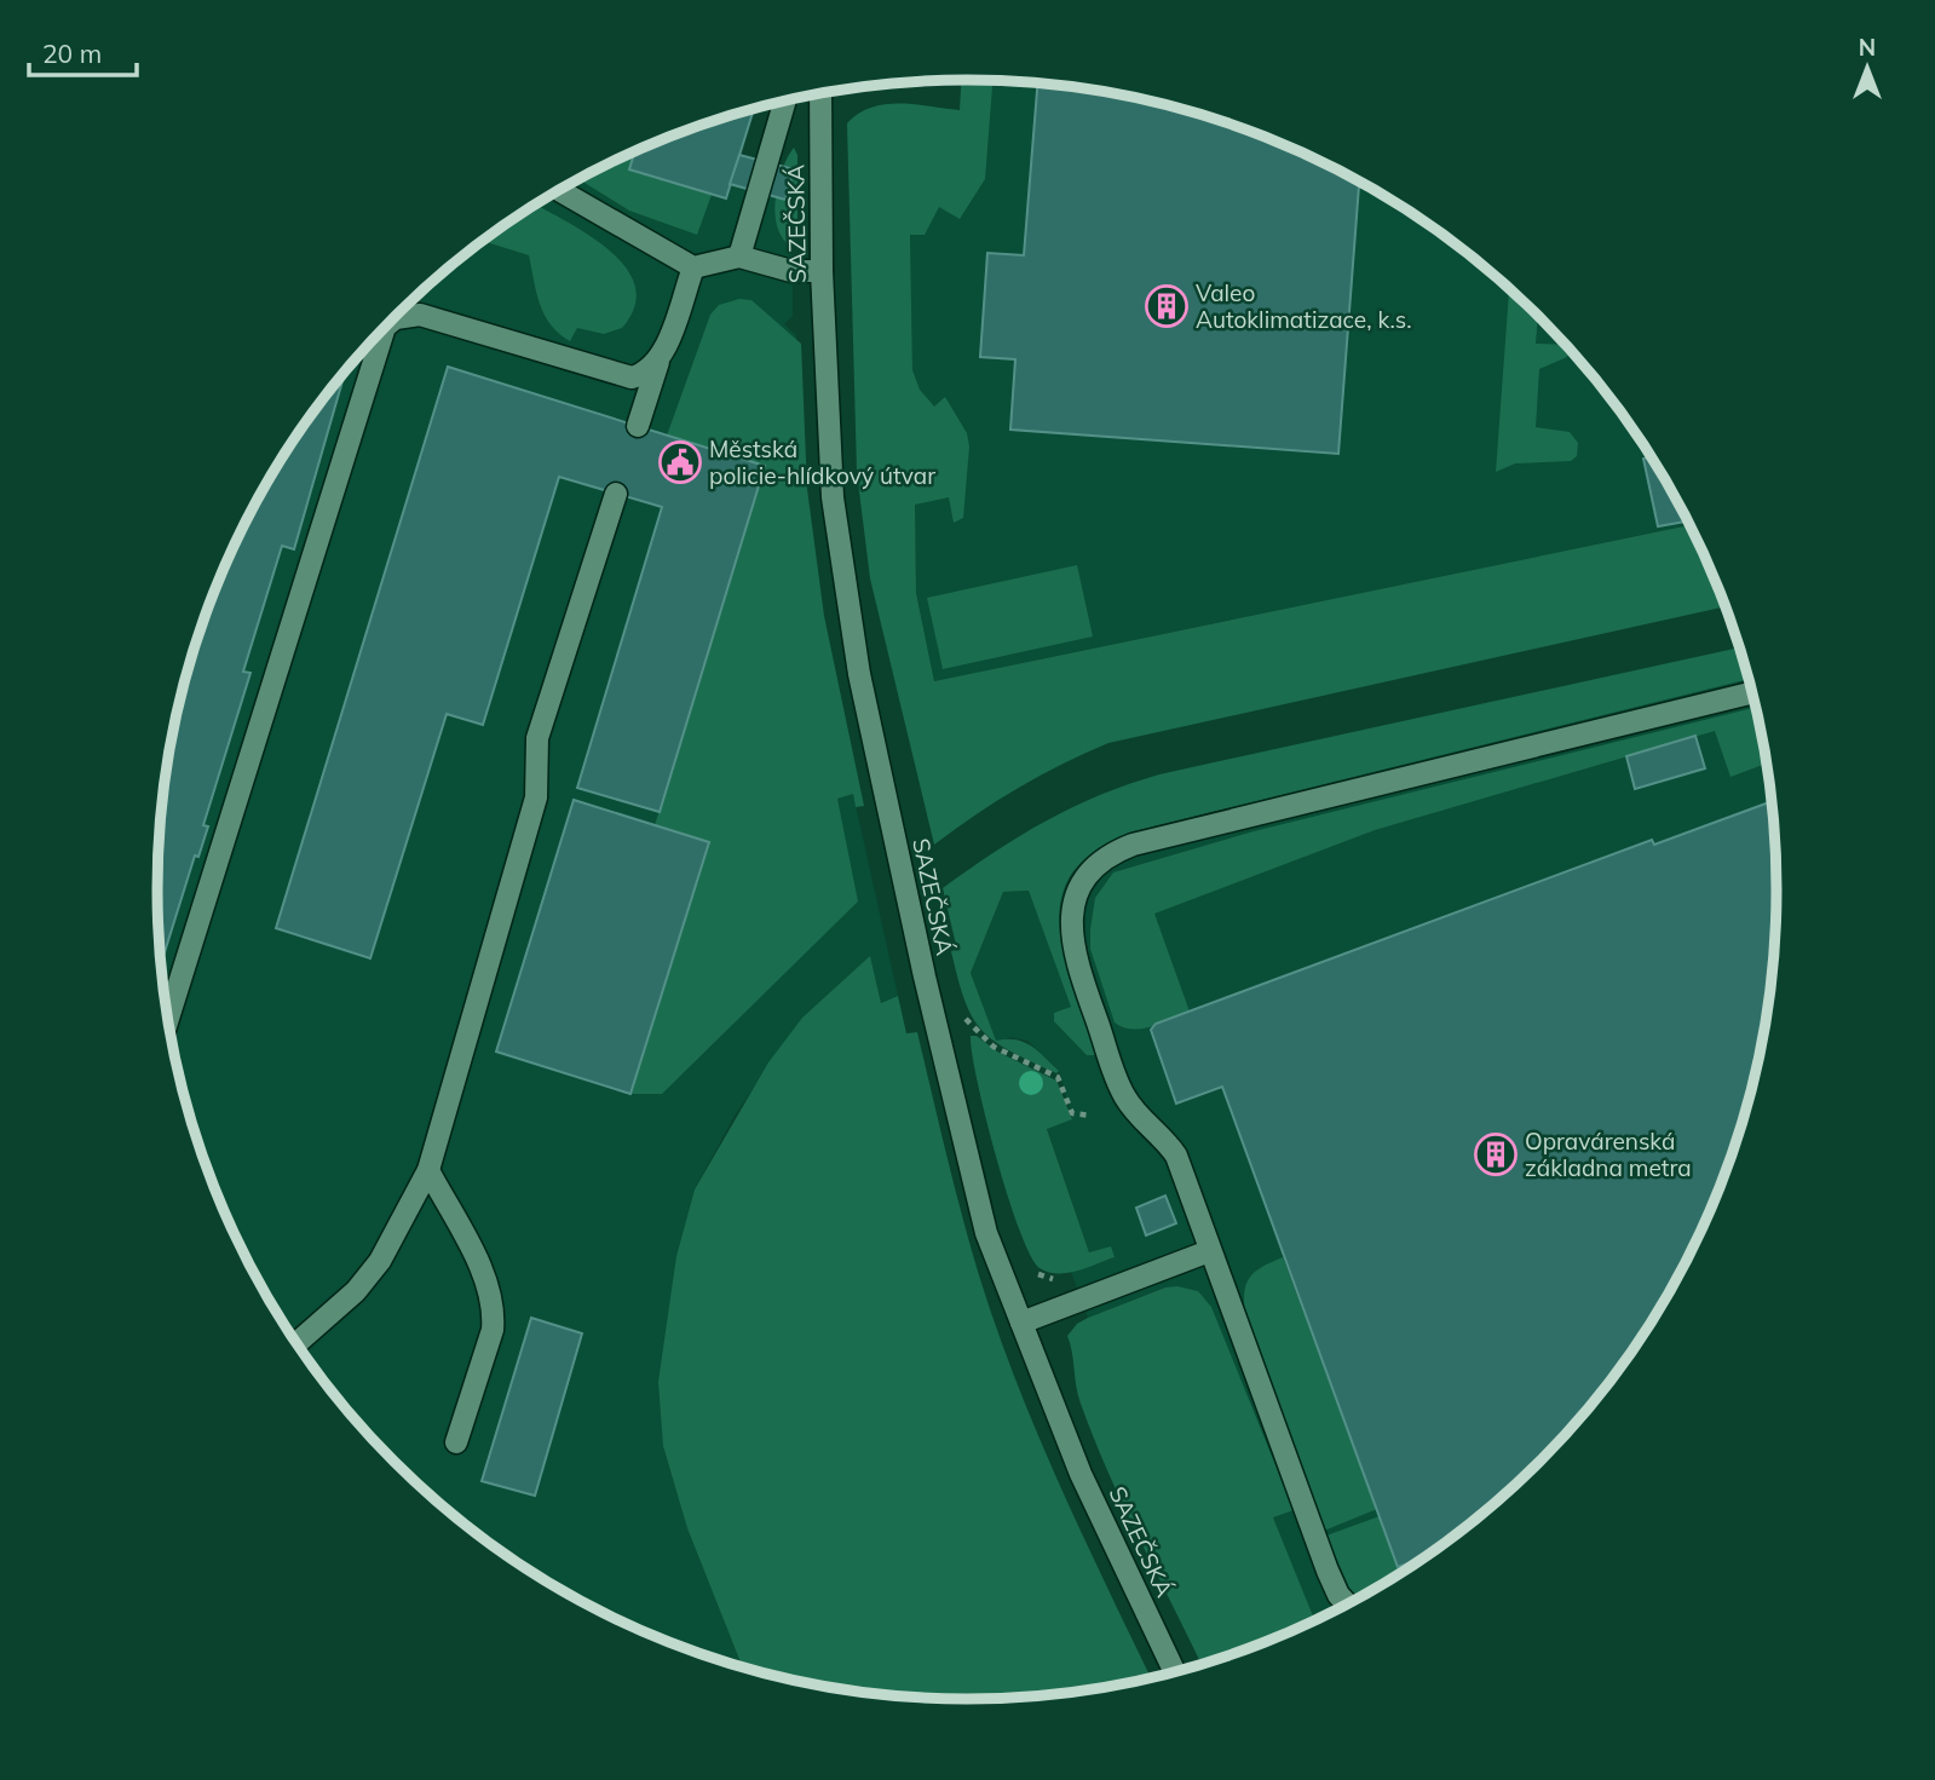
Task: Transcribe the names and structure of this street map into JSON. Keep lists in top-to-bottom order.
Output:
{
  "streets": {
    "street": ["SAZEČSKÁ"]
  },
  "places": {
    "building": ["Valeo Autoklimatizace, k.s.", "Opravárenská základna metra"],
    "public building": ["Městská policie-hlídkový útvar"]
  },
  "scale_bar": "20 m",
  "north": "top"
}
